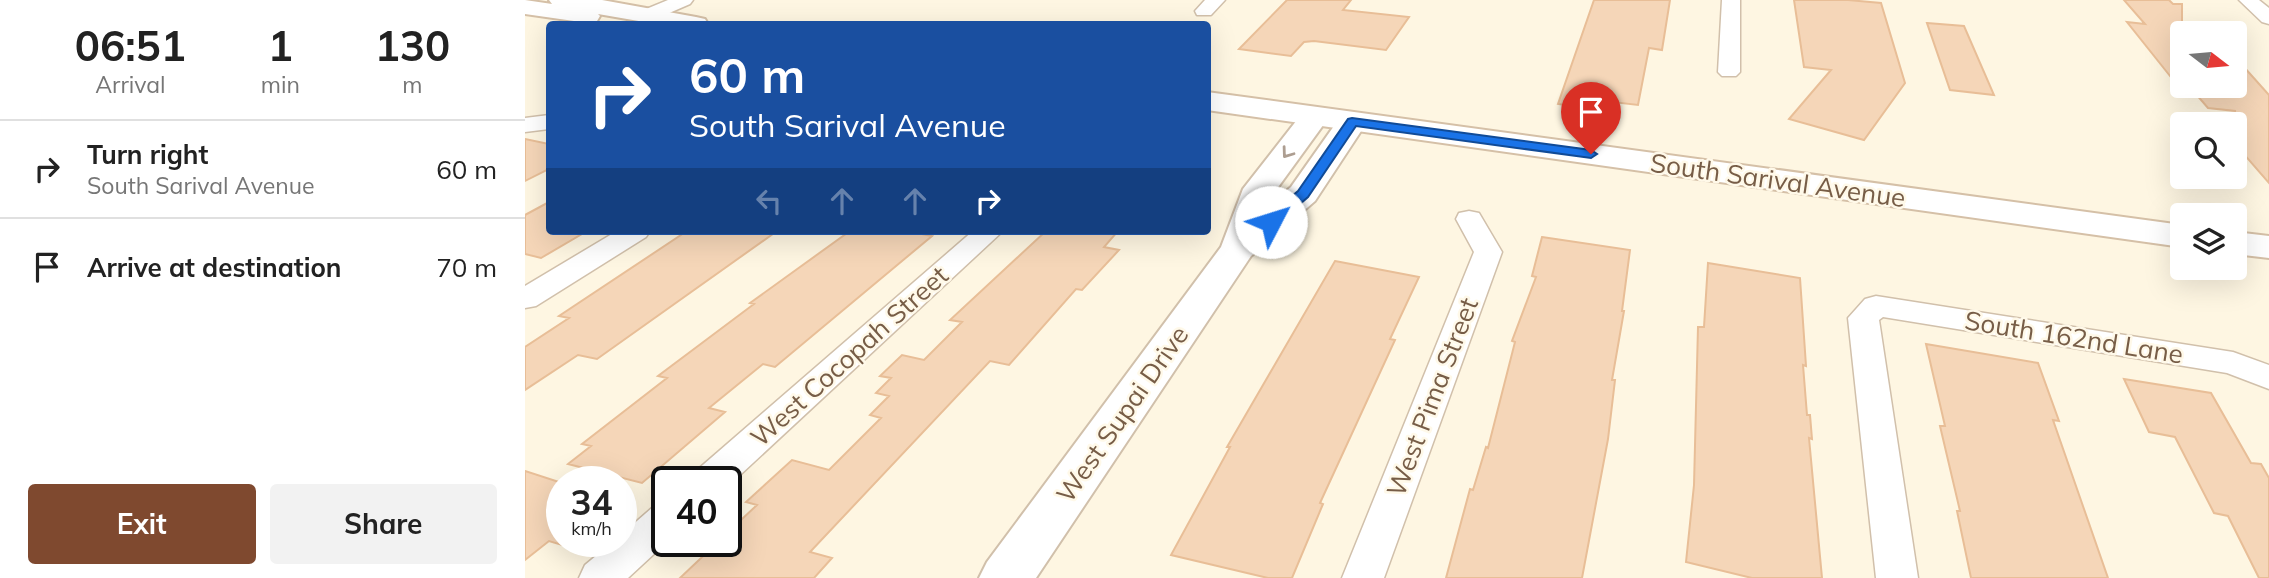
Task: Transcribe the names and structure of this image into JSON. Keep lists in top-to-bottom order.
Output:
{
  "streets": {
    "main road": ["South Sarival Avenue", "West Supai Drive"],
    "street": ["South 162nd Lane", "West Cocopah Street", "West Pima Street"]
  },
  "crossings": [
    ["South Sarival Avenue", "West Supai Drive"]
  ],
  "north": "right",
  "page": {
    "eta": [
      "06:51",
      "Arrival",
      "1",
      "min",
      "130",
      "m"
    ],
    "turn": ["60 m", "South Sarival Avenue"],
    "list": [
      {
        "name": "Turn right",
        "note": "South Sarival Avenue",
        "value": "60 m"
      },
      {
        "name": "Arrive at destination",
        "value": "70 m"
      }
    ],
    "speed": "34 km/h",
    "limit": "40",
    "buttons": ["Exit", "Share"]
  }
}
